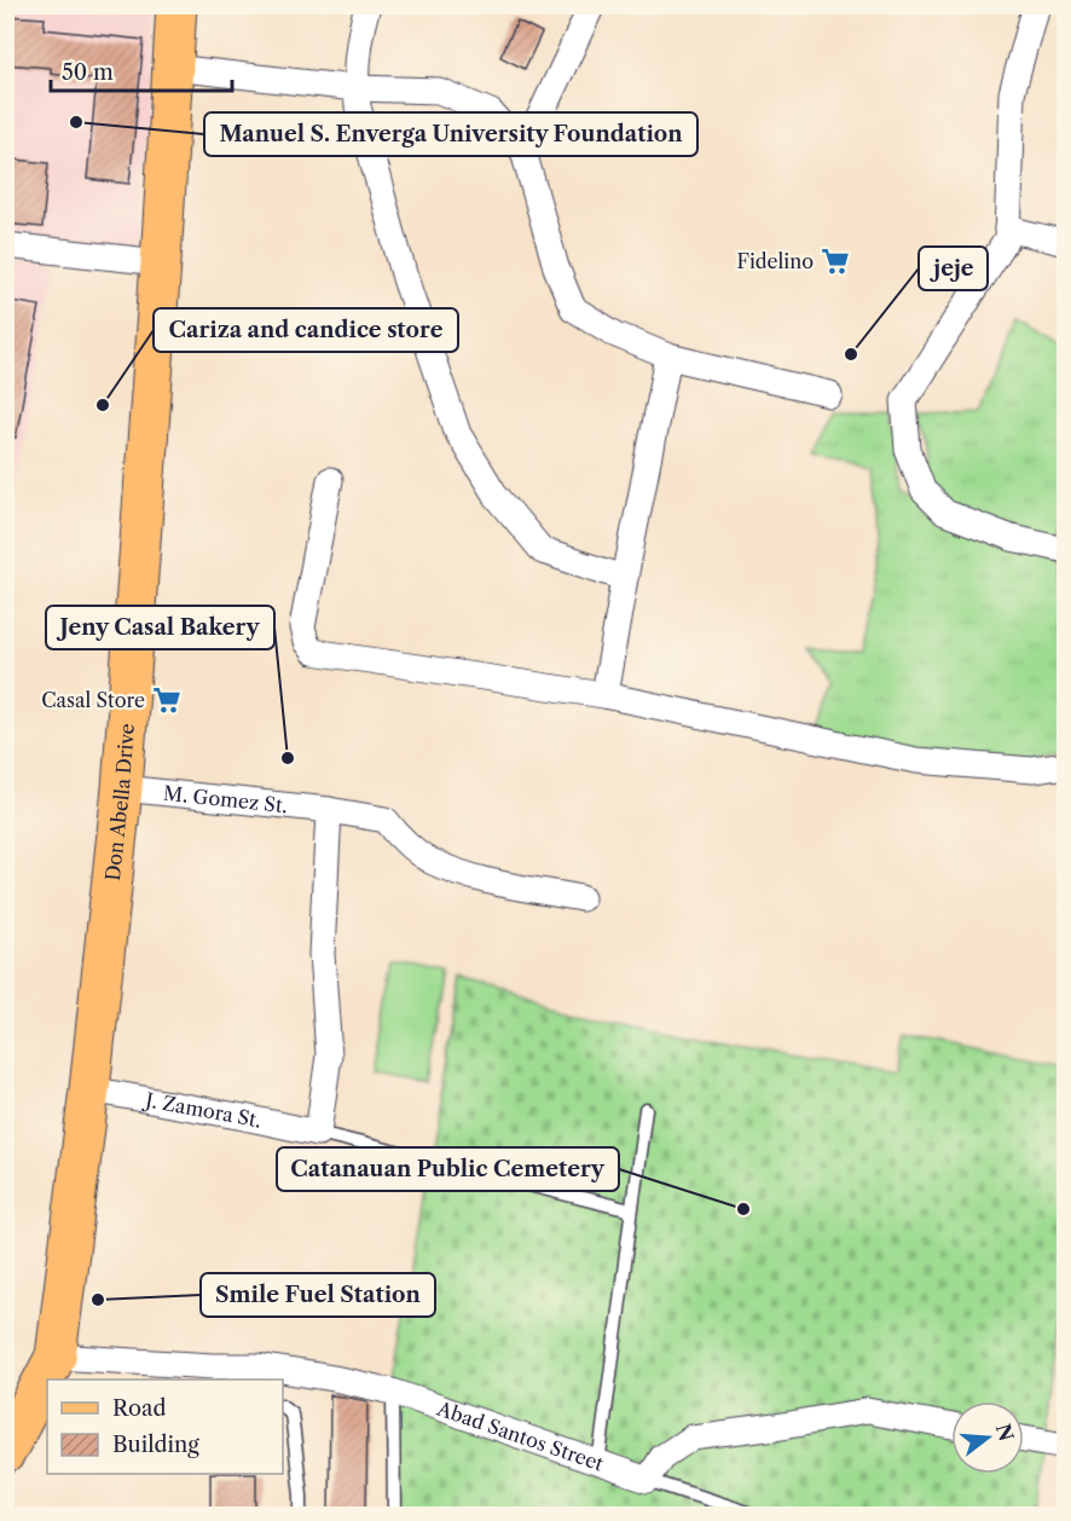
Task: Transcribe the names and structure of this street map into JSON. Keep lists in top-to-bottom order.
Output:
{
  "streets": {
    "main road": ["Don Abella Drive"],
    "street": ["M. Gomez St.", "J. Zamora St.", "Abad Santos Street"]
  },
  "crossings": [
    ["M. Gomez St.", "Don Abella Drive"],
    ["Don Abella Drive", "J. Zamora St."],
    ["Don Abella Drive", "Abad Santos Street"]
  ],
  "places": {
    "other": [
      "Manuel S. Enverga University Foundation",
      "jeje",
      "Cariza and candice store",
      "Jeny Casal Bakery",
      "Catanauan Public Cemetery",
      "Smile Fuel Station"
    ],
    "supermarket": ["Fidelino", "Casal Store"]
  },
  "legend": ["Road", "Building"],
  "scale_bar": "50 m",
  "north": "right"
}
